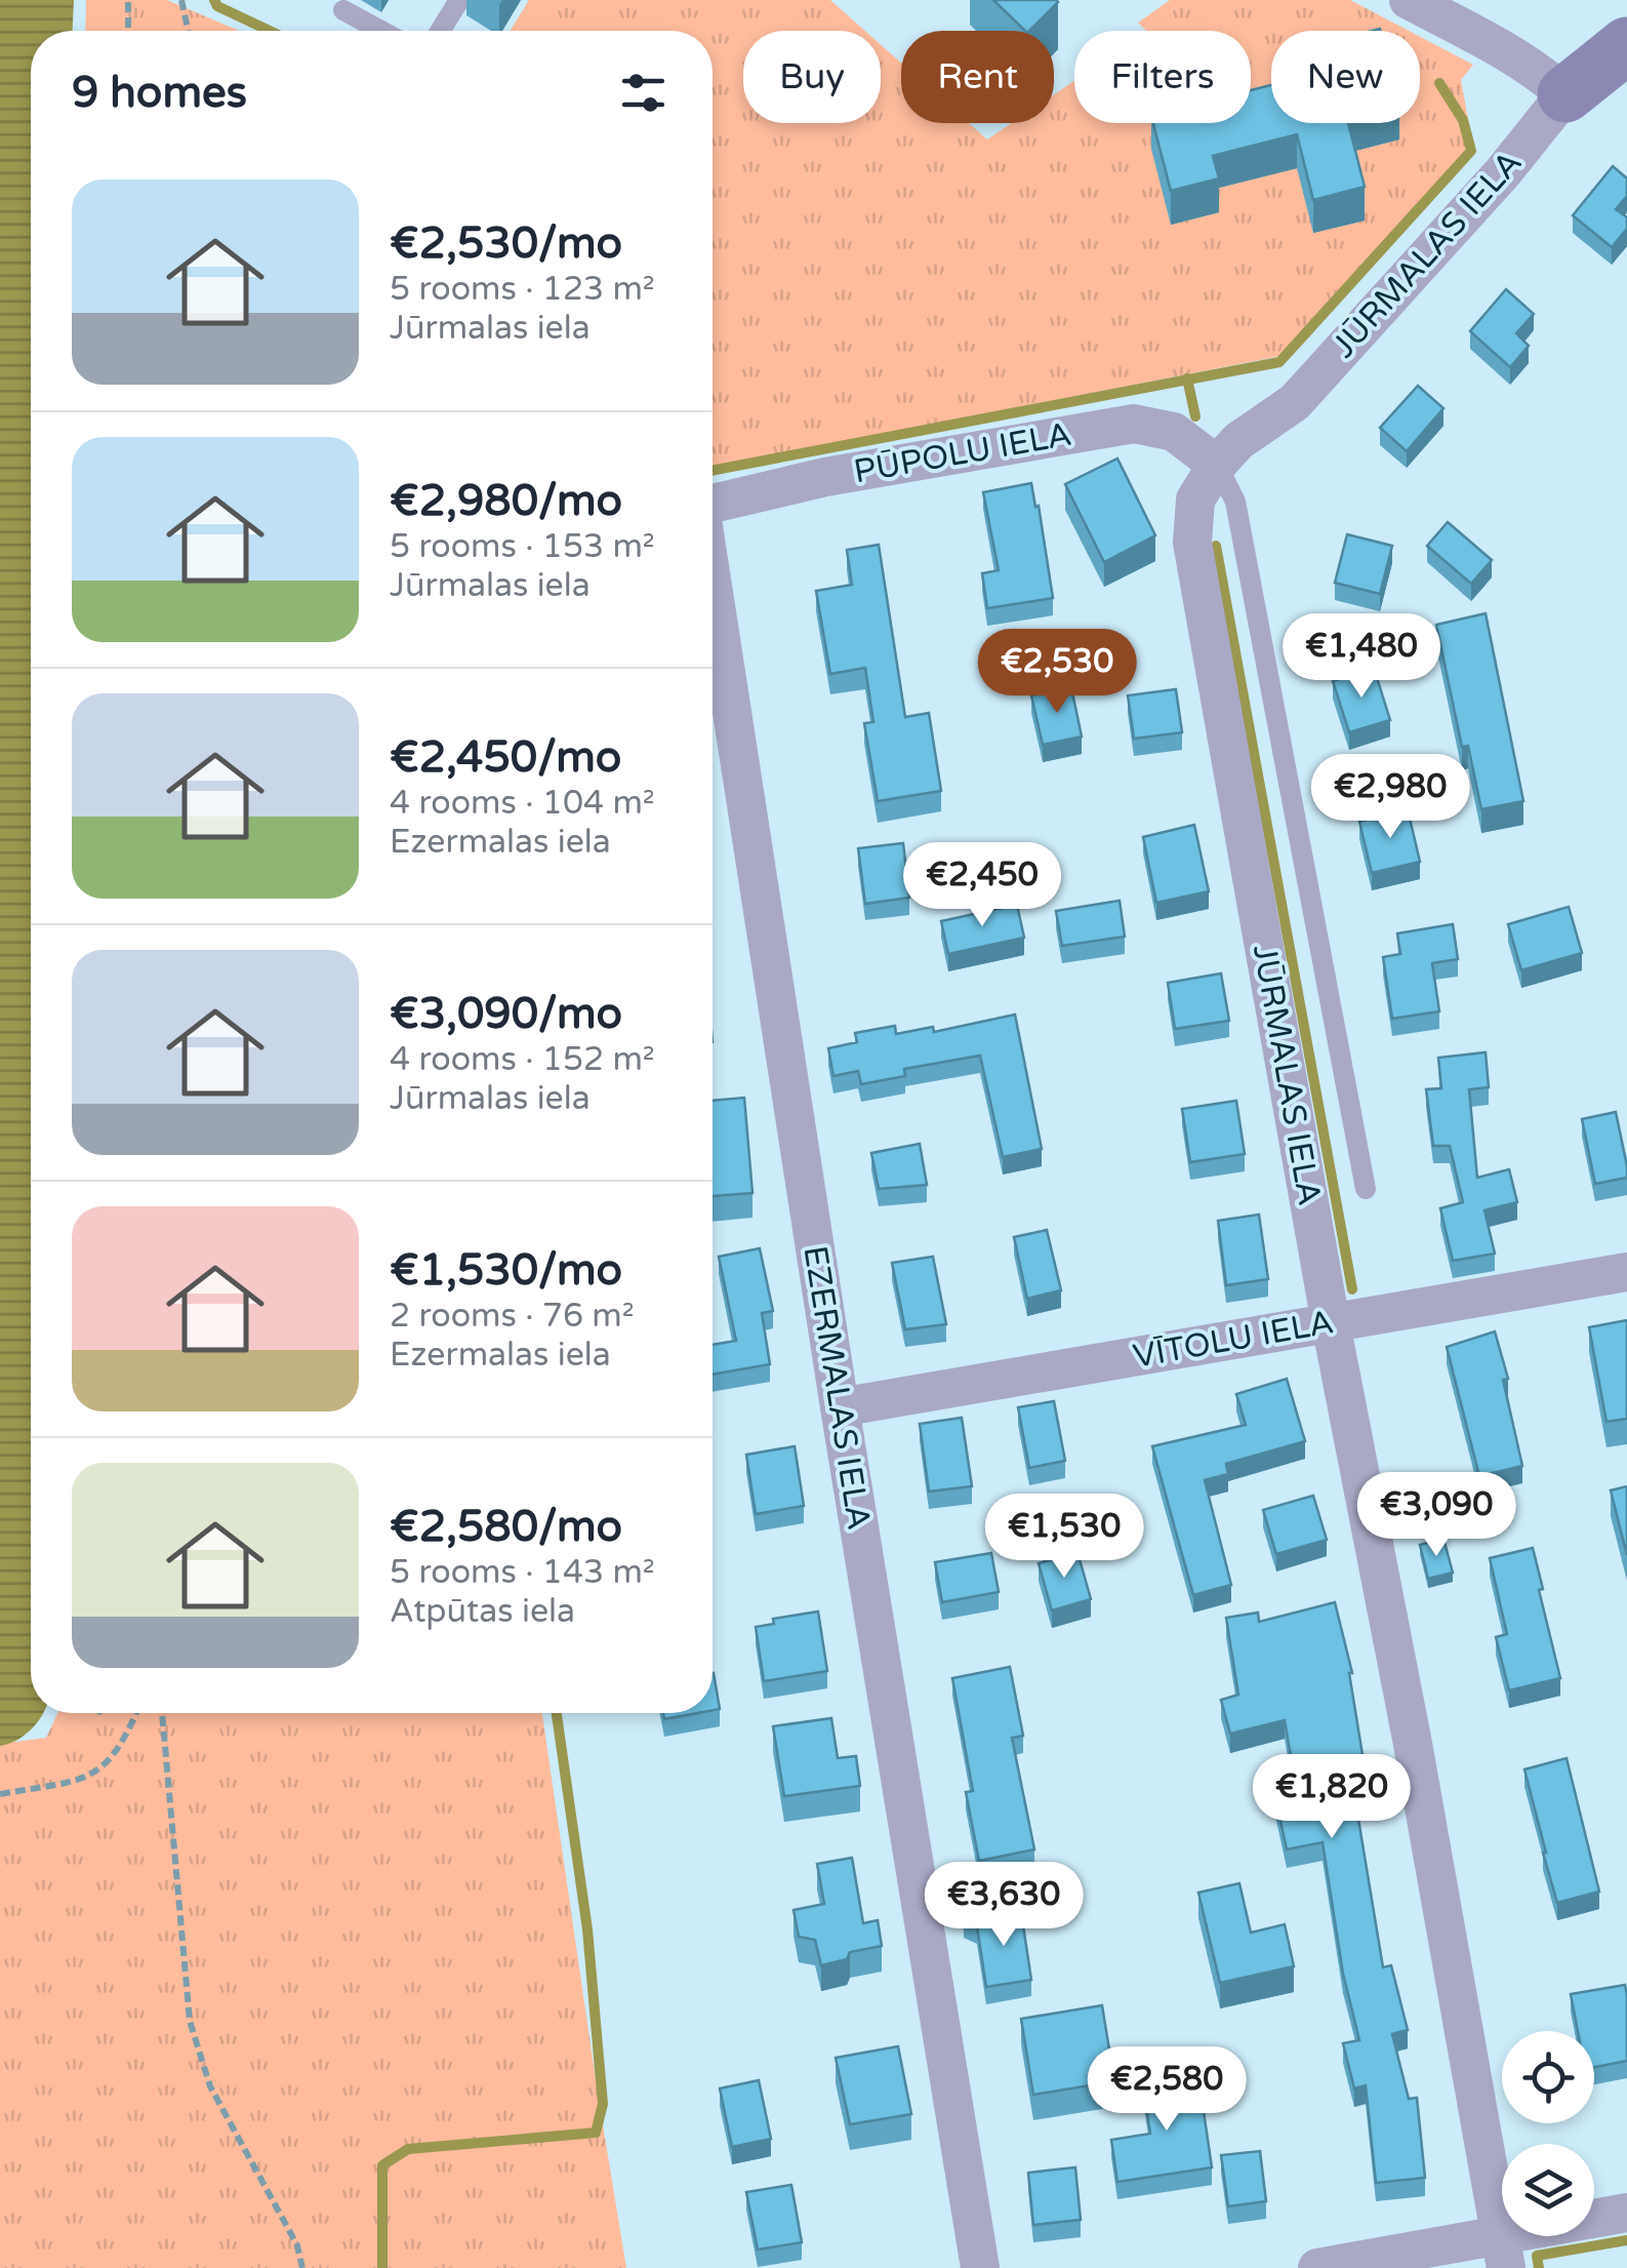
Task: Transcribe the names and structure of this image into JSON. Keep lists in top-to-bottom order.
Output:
{
  "streets": {
    "street": [
      "JŪRMALAS IELA",
      "PŪPOLU IELA",
      "VĪTOLU IELA",
      "EZERMALAS IELA"
    ]
  },
  "crossings": [
    ["JŪRMALAS IELA", "PŪPOLU IELA"],
    ["JŪRMALAS IELA", "VĪTOLU IELA"],
    ["VĪTOLU IELA", "EZERMALAS IELA"]
  ],
  "page": {
    "chip": [
      "Buy",
      "Rent",
      "Filters",
      "New"
    ],
    "heading": "9 homes",
    "list": [
      {
        "name": "€2,530/mo",
        "note": "5 rooms · 123 m² · Jūrmalas iela"
      },
      {
        "name": "€2,980/mo",
        "note": "5 rooms · 153 m² · Jūrmalas iela"
      },
      {
        "name": "€2,450/mo",
        "note": "4 rooms · 104 m² · Ezermalas iela"
      },
      {
        "name": "€3,090/mo",
        "note": "4 rooms · 152 m² · Jūrmalas iela"
      },
      {
        "name": "€1,530/mo",
        "note": "2 rooms · 76 m² · Ezermalas iela"
      },
      {
        "name": "€2,580/mo",
        "note": "5 rooms · 143 m² · Atpūtas iela"
      }
    ],
    "price": [
      "€1,480",
      "€2,530",
      "€2,980",
      "€2,450",
      "€3,090",
      "€1,530",
      "€1,820",
      "€3,630",
      "€2,580"
    ]
  }
}
